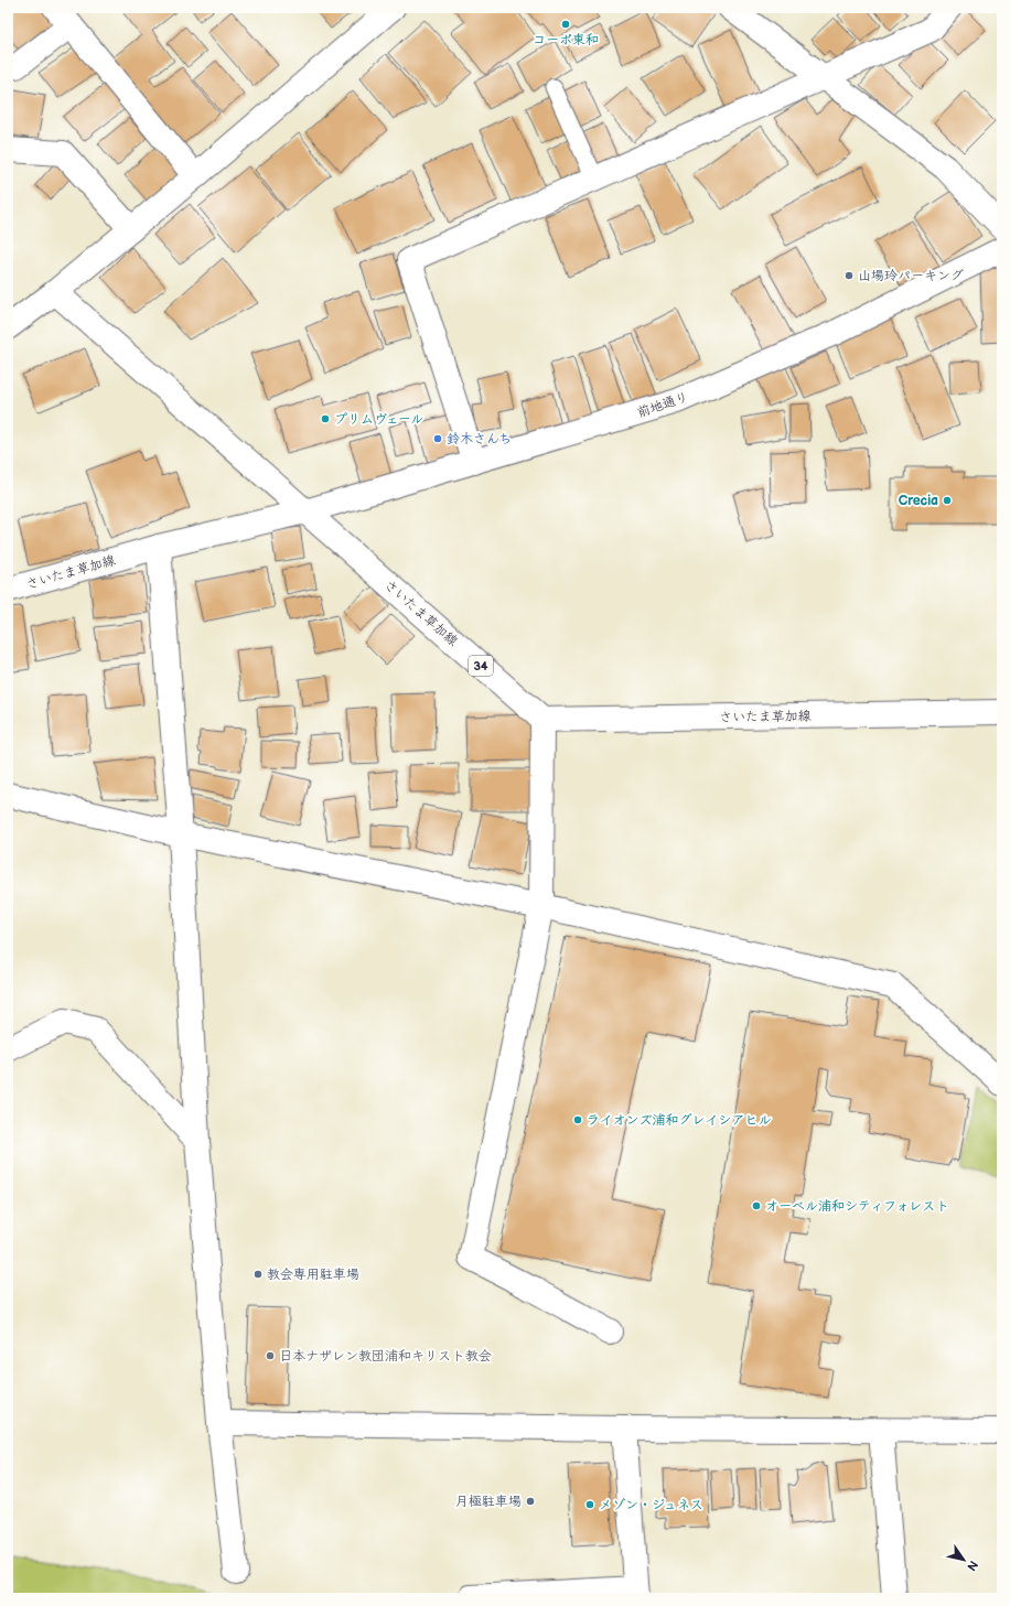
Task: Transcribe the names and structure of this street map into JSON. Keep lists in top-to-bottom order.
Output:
{
  "streets": {
    "street": ["前地通り", "さいたま草加線", "34"]
  },
  "crossings": [
    ["前地通り", "さいたま草加線"]
  ],
  "places": [
    "コーポ東和",
    "山場玲パーキング",
    "プリムヴェール",
    "鈴木さんち",
    "Crecia",
    "ライオンズ浦和グレイシアヒル",
    "オーベル浦和シティフォレスト",
    "教会専用駐車場",
    "日本ナザレン教団浦和キリスト教会",
    "月極駐車場",
    "メゾン・ジュネス"
  ],
  "north": "bottom right"
}
